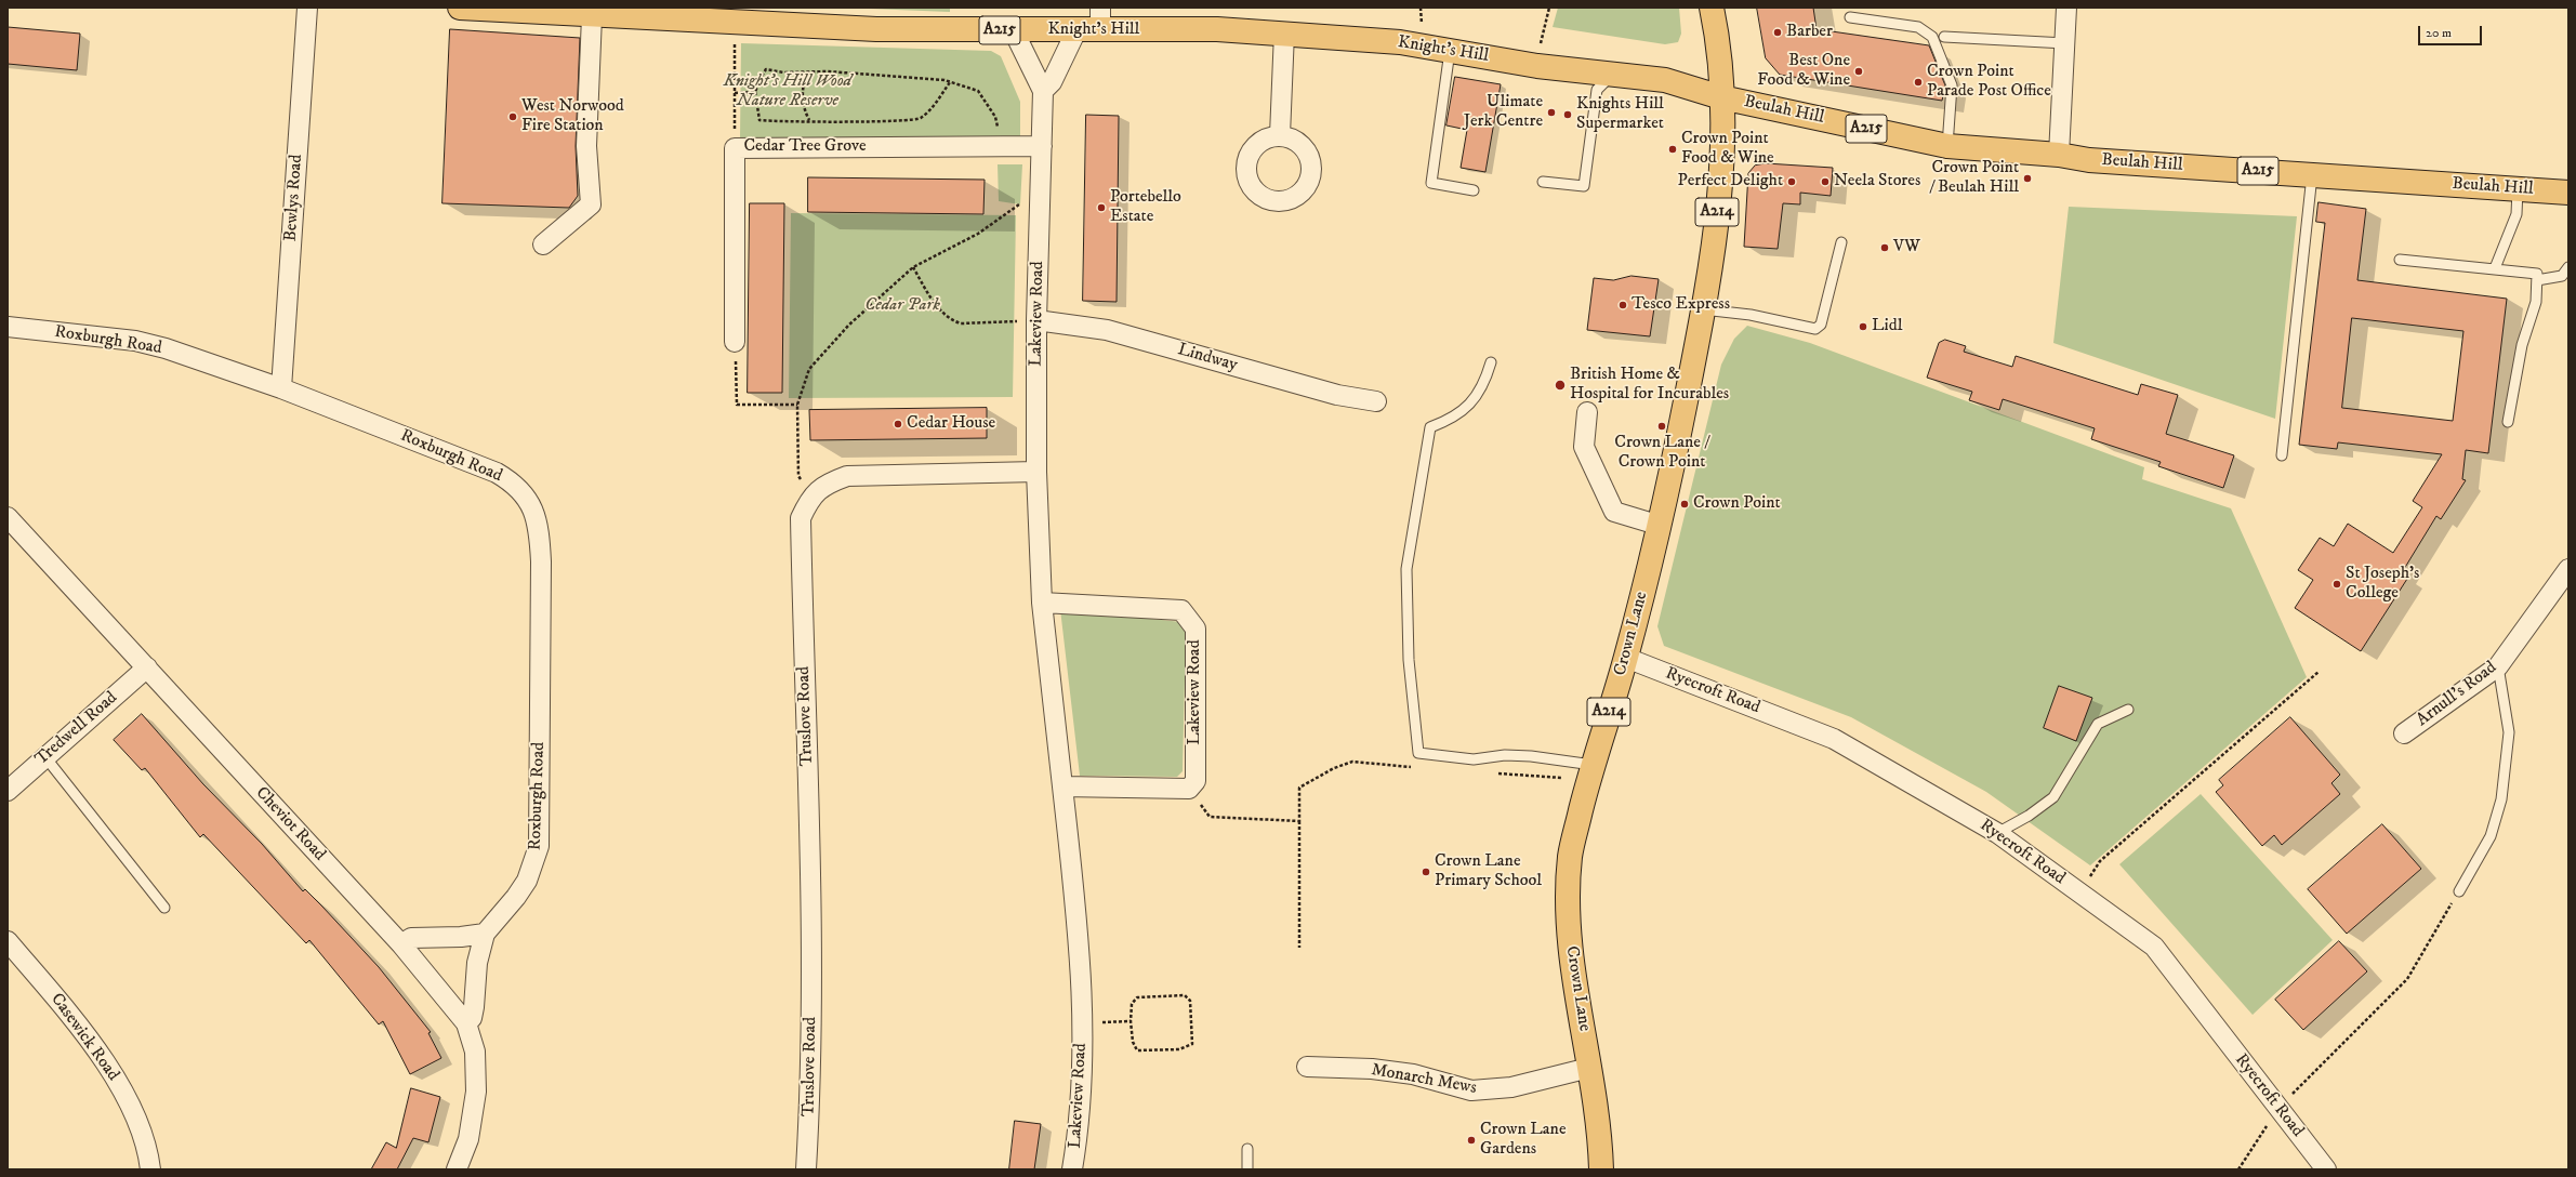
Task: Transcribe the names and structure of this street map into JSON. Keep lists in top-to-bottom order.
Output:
{
  "streets": {
    "main road": [
      "A215",
      "Knight's Hill",
      "Beulah Hill",
      "A214",
      "Crown Lane"
    ],
    "street": [
      "Cedar Tree Grove",
      "Bewlys Road",
      "Lakeview Road",
      "Roxburgh Road",
      "Lindway",
      "Ryecroft Road",
      "Arnull's Road",
      "Truslove Road",
      "Tredwell Road",
      "Cheviot Road",
      "Casewick Road",
      "Monarch Mews"
    ]
  },
  "crossings": [
    ["Knight's Hill", "Beulah Hill"],
    ["Knight's Hill", "A214"],
    ["Knight's Hill", "Lakeview Road"],
    ["Knight's Hill", "Crown Lane"],
    ["Beulah Hill", "A214"],
    ["Beulah Hill", "Crown Lane"],
    ["Cedar Tree Grove", "Lakeview Road"],
    ["Bewlys Road", "Roxburgh Road"],
    ["A214", "Crown Lane"],
    ["Lakeview Road", "Lindway"],
    ["Lakeview Road", "Truslove Road"],
    ["Roxburgh Road", "Cheviot Road"],
    ["Crown Lane", "Ryecroft Road"],
    ["Crown Lane", "Monarch Mews"],
    ["Tredwell Road", "Cheviot Road"]
  ],
  "parks": ["Knight's Hill Wood Nature Reserve", "Cedar Park"],
  "places": [
    "Barber",
    "Best One Food & Wine",
    "Crown Point Parade Post Office",
    "Ulimate Jerk Centre",
    "Knights Hill Supermarket",
    "West Norwood Fire Station",
    "Crown Point Food & Wine",
    "Crown Point / Beulah Hill",
    "Perfect Delight",
    "Neela Stores",
    "Portebello Estate",
    "VW",
    "Tesco Express",
    "Lidl",
    "British Home & Hospital for Incurables",
    "Cedar House",
    "Crown Lane / Crown Point",
    "Crown Point",
    "St Joseph's College",
    "Crown Lane Primary School",
    "Crown Lane Gardens"
  ],
  "scale_bar": "20 m"
}
